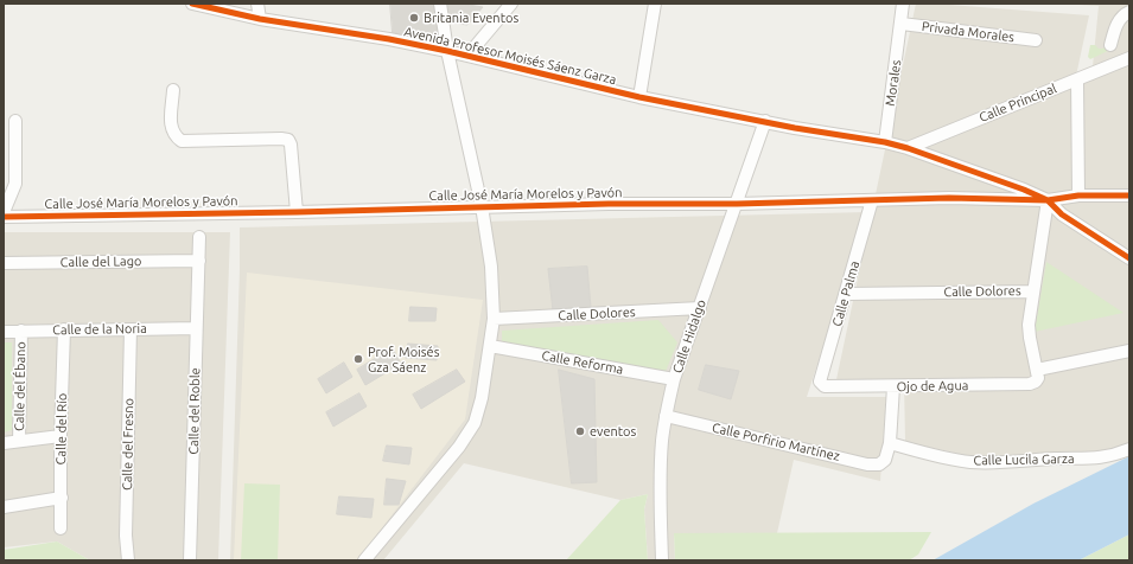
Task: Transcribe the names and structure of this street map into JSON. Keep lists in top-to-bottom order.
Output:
{
  "streets": {
    "street": [
      "Privada Morales",
      "Avenida Profesor Moisés Sáenz Garza",
      "Morales",
      "Calle Principal",
      "Calle José María Morelos y Pavón",
      "Calle del Lago",
      "Calle Dolores",
      "Calle Palma",
      "Calle de la Noria",
      "Calle Hidalgo",
      "Calle Reforma",
      "Calle del Ébano",
      "Ojo de Agua",
      "Calle del Roble",
      "Calle del Río",
      "Calle Porfirio Martínez",
      "Calle del Fresno",
      "Calle Lucila Garza"
    ]
  },
  "crossings": [
    ["Privada Morales", "Morales"],
    ["Avenida Profesor Moisés Sáenz Garza", "Morales"],
    ["Avenida Profesor Moisés Sáenz Garza", "Calle Principal"],
    ["Avenida Profesor Moisés Sáenz Garza", "Calle José María Morelos y Pavón"],
    ["Avenida Profesor Moisés Sáenz Garza", "Calle Hidalgo"],
    ["Calle José María Morelos y Pavón", "Calle Palma"],
    ["Calle José María Morelos y Pavón", "Calle Hidalgo"],
    ["Calle del Lago", "Calle del Roble"],
    ["Calle Dolores", "Calle Palma"],
    ["Calle Dolores", "Calle Hidalgo"],
    ["Calle Palma", "Ojo de Agua"],
    ["Calle de la Noria", "Calle del Ébano"],
    ["Calle de la Noria", "Calle del Roble"],
    ["Calle de la Noria", "Calle del Río"],
    ["Calle de la Noria", "Calle del Fresno"],
    ["Calle Hidalgo", "Calle Reforma"],
    ["Calle Hidalgo", "Calle Porfirio Martínez"],
    ["Calle Porfirio Martínez", "Calle Lucila Garza"]
  ],
  "places": ["Britania Eventos", "Prof. Moisés Gza Sáenz", "eventos"]
}
